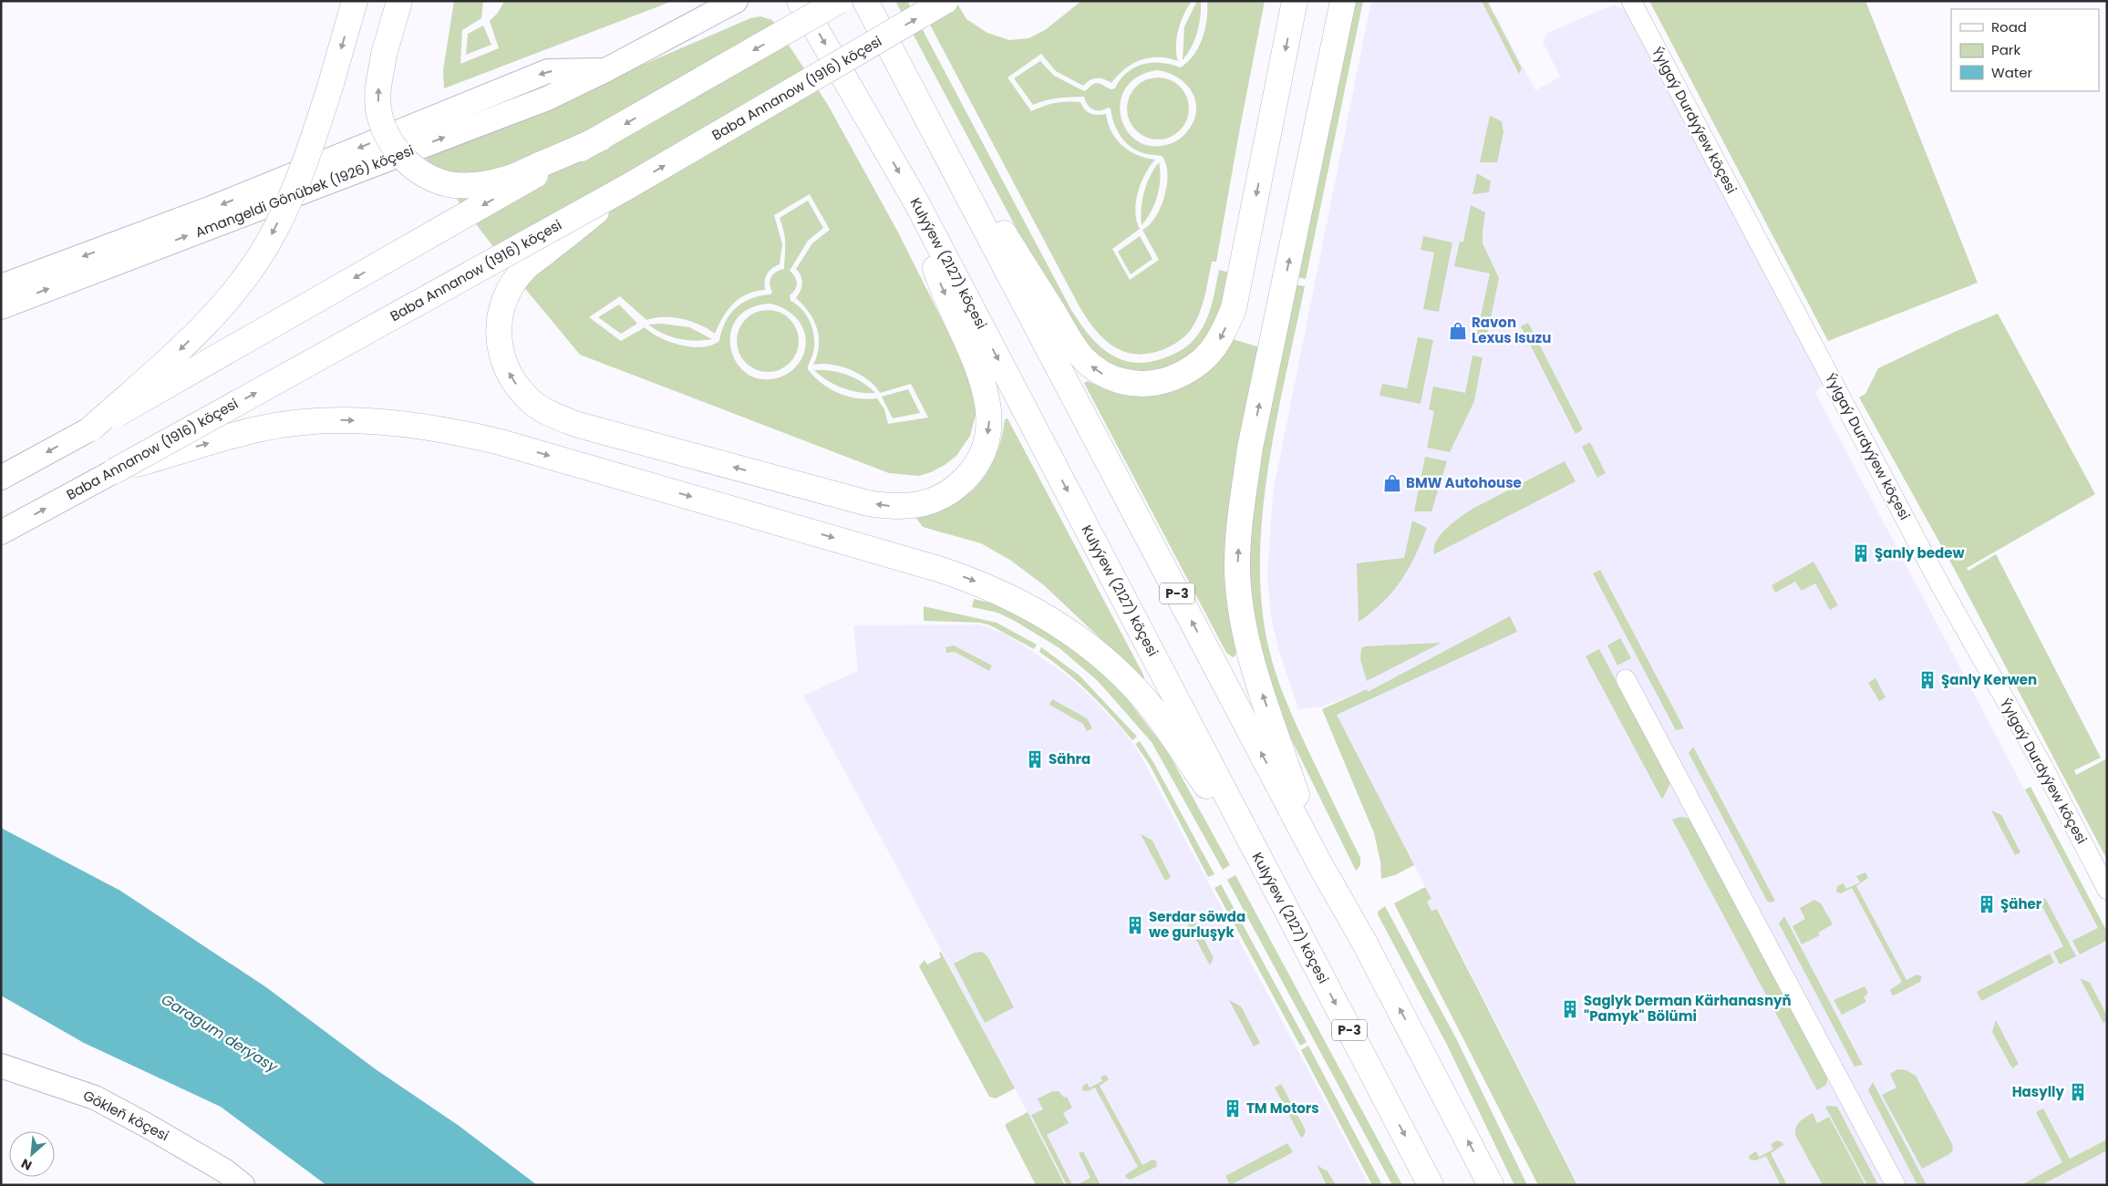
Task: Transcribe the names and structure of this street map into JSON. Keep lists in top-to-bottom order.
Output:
{
  "streets": {
    "main road": ["Baba Annanow (1916) köçesi", "Kulyýew (2127) köçesi", "P-3"],
    "street": ["Ýylgaý Durdyýew köçesi", "Amangeldi Gönübek (1926) köçesi", "Gökleň köçesi"]
  },
  "water": ["Garagum derýasy"],
  "places": {
    "shop": ["Ravon Lexus Isuzu", "BMW Autohouse"],
    "building": [
      "Şanly bedew",
      "Şanly Kerwen",
      "Sähra",
      "Şäher",
      "Serdar söwda we gurluşyk",
      "Saglyk Derman Kärhanasnyň \"Pamyk\" Bölümi",
      "Hasylly",
      "TM Motors"
    ]
  },
  "legend": ["Road", "Park", "Water"],
  "north": "bottom left"
}
